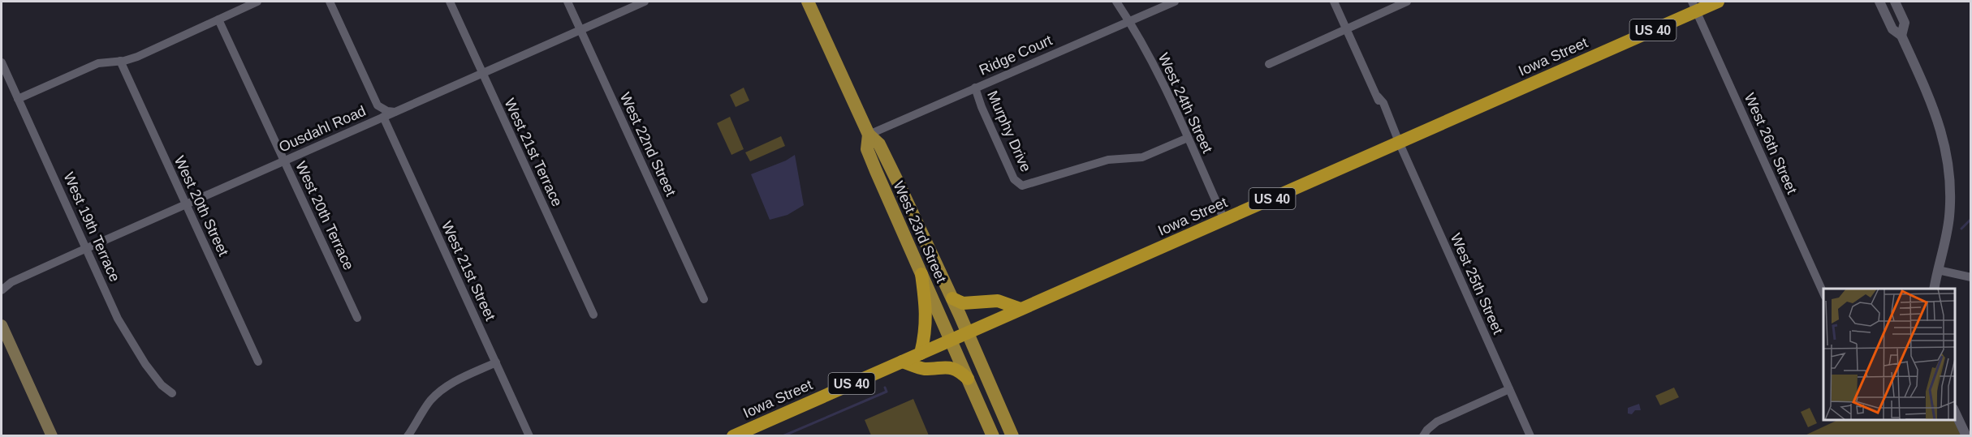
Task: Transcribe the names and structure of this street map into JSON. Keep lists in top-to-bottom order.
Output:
{
  "streets": {
    "highway": ["US 40", "Iowa Street"],
    "main road": ["West 23rd Street"],
    "street": [
      "Ridge Court",
      "West 24th Street",
      "Ousdahl Road",
      "Murphy Drive",
      "West 26th Street",
      "West 22nd Street",
      "West 21st Terrace",
      "West 20th Street",
      "West 20th Terrace",
      "West 19th Terrace",
      "West 21st Street",
      "West 25th Street"
    ]
  },
  "crossings": [
    ["Ridge Court", "West 24th Street"],
    ["Ridge Court", "Murphy Drive"],
    ["Ridge Court", "West 23rd Street"],
    ["Iowa Street", "West 24th Street"],
    ["Iowa Street", "West 26th Street"],
    ["Iowa Street", "West 23rd Street"],
    ["Iowa Street", "West 25th Street"],
    ["West 24th Street", "Murphy Drive"],
    ["Ousdahl Road", "West 22nd Street"],
    ["Ousdahl Road", "West 21st Terrace"],
    ["Ousdahl Road", "West 20th Street"],
    ["Ousdahl Road", "West 20th Terrace"],
    ["Ousdahl Road", "West 19th Terrace"],
    ["Ousdahl Road", "West 21st Street"]
  ]
}
